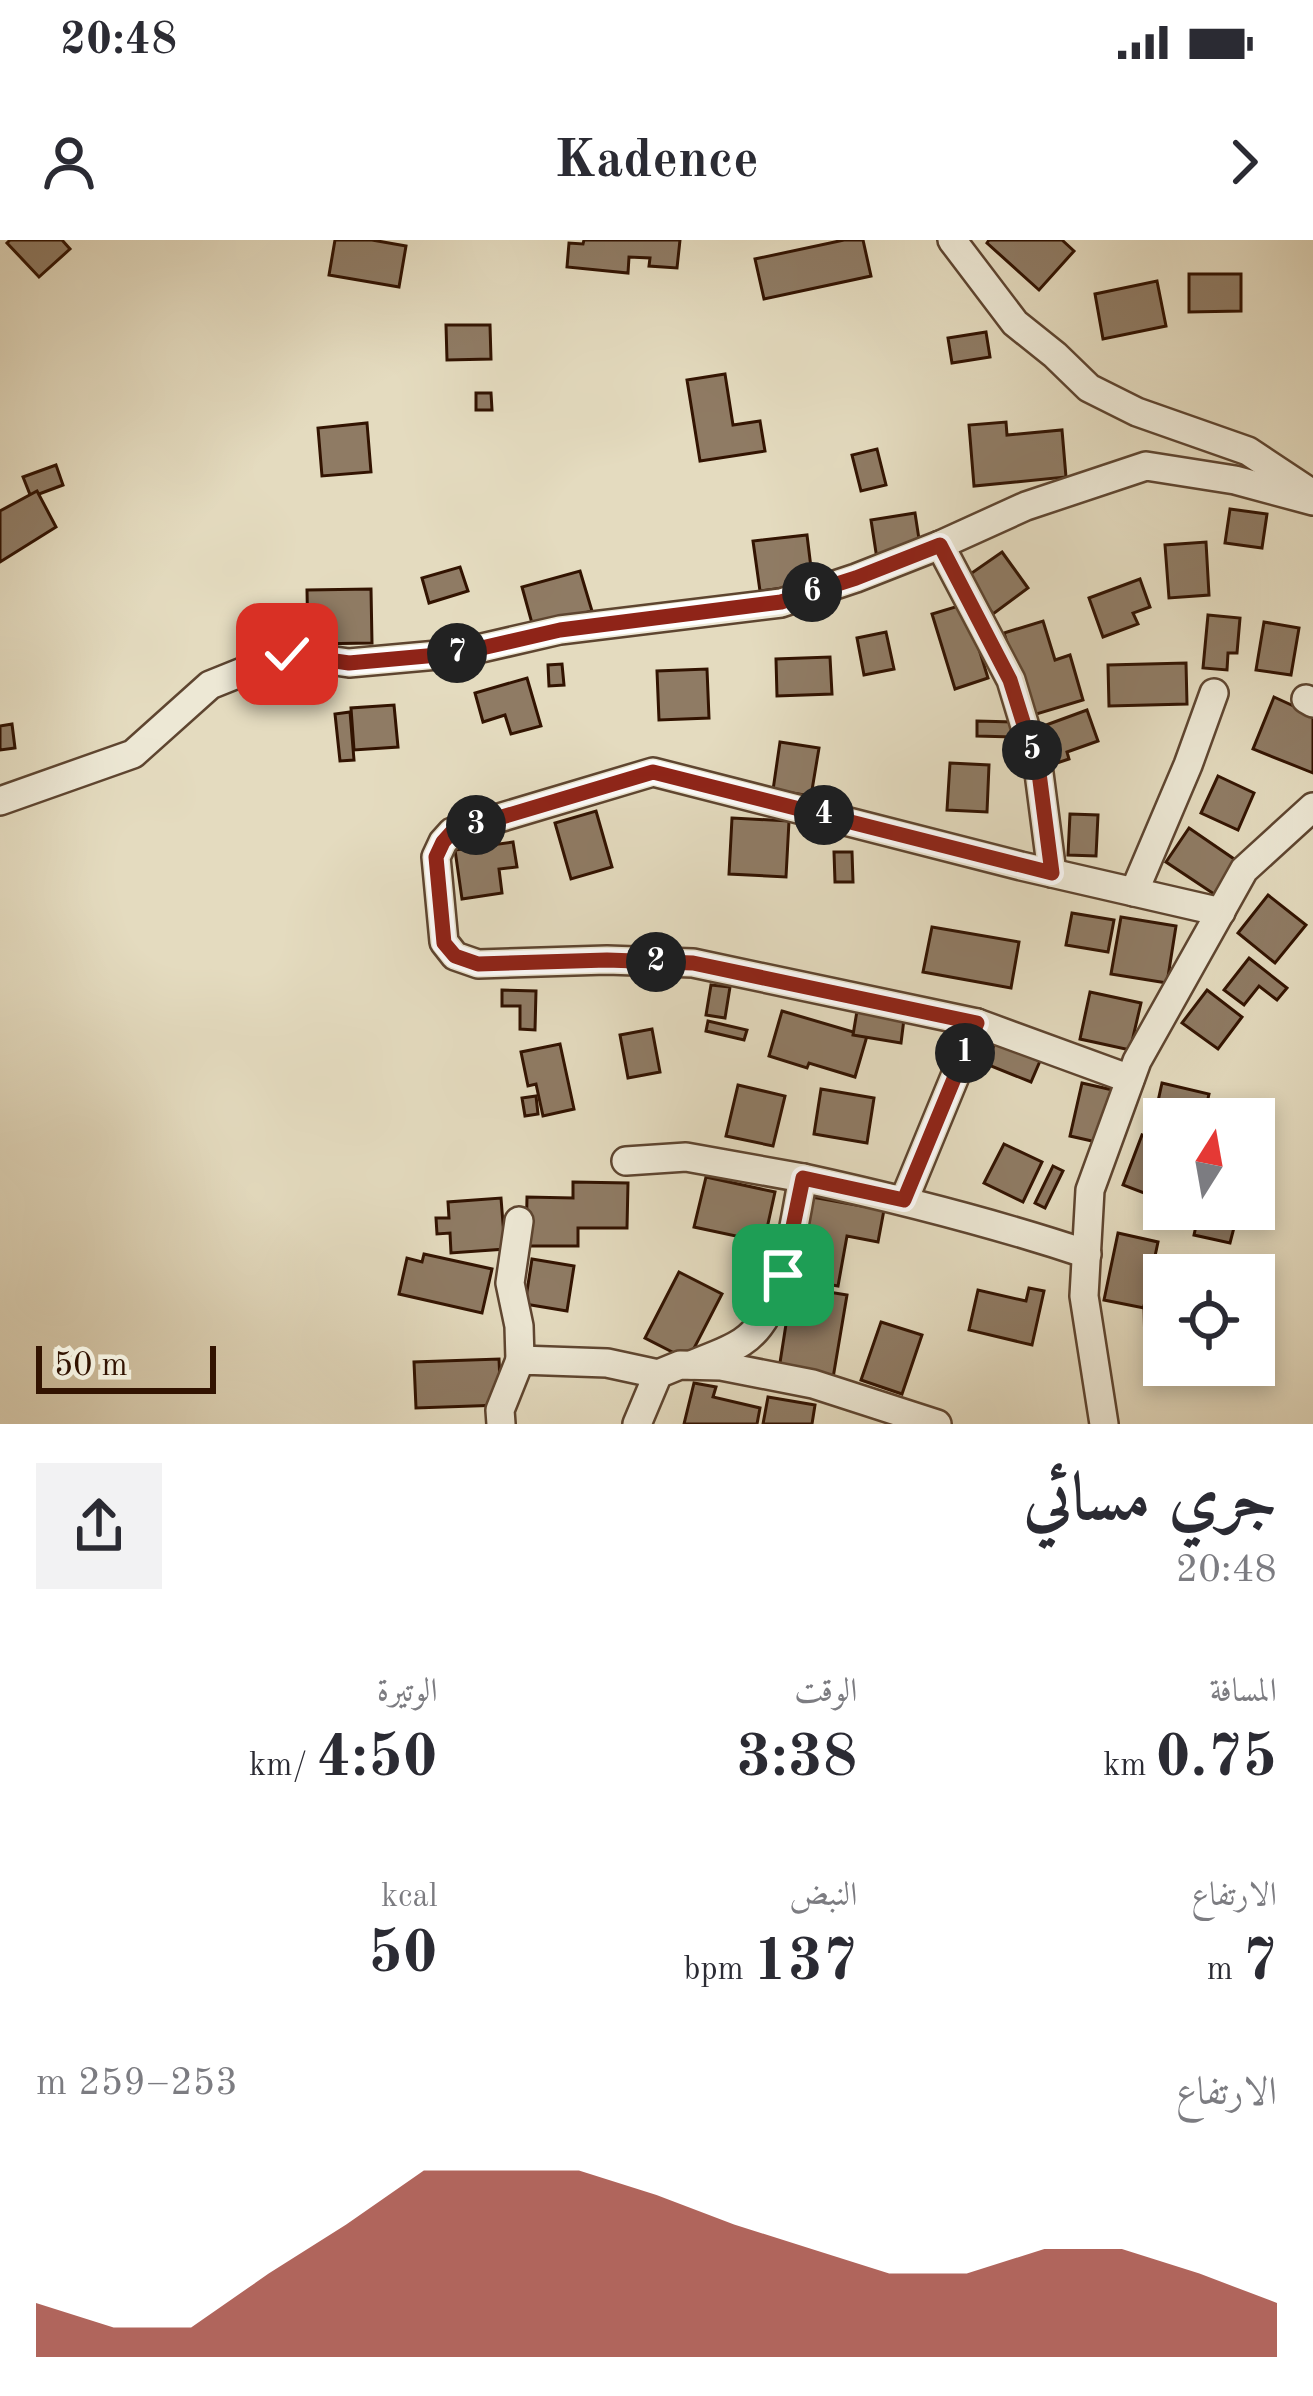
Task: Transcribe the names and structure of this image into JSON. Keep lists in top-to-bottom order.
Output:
{
  "scale_bar": "50 m",
  "north": "top",
  "page": {
    "status": "20:48",
    "header": "Kadence",
    "pins": [
      "6",
      "7",
      "5",
      "4",
      "3",
      "2",
      "1"
    ],
    "scale": "50 m",
    "heading": ["جري مسائي", "20:48"],
    "stats": [
      ["المسافة", "0.75 km"],
      ["الوقت", "3:38"],
      ["الوتيرة", "4:50 /km"],
      ["الارتفاع", "7 m"],
      ["النبض", "137 bpm"],
      ["kcal", "50"]
    ],
    "chart": ["الارتفاع", "253–259 m"]
  }
}
